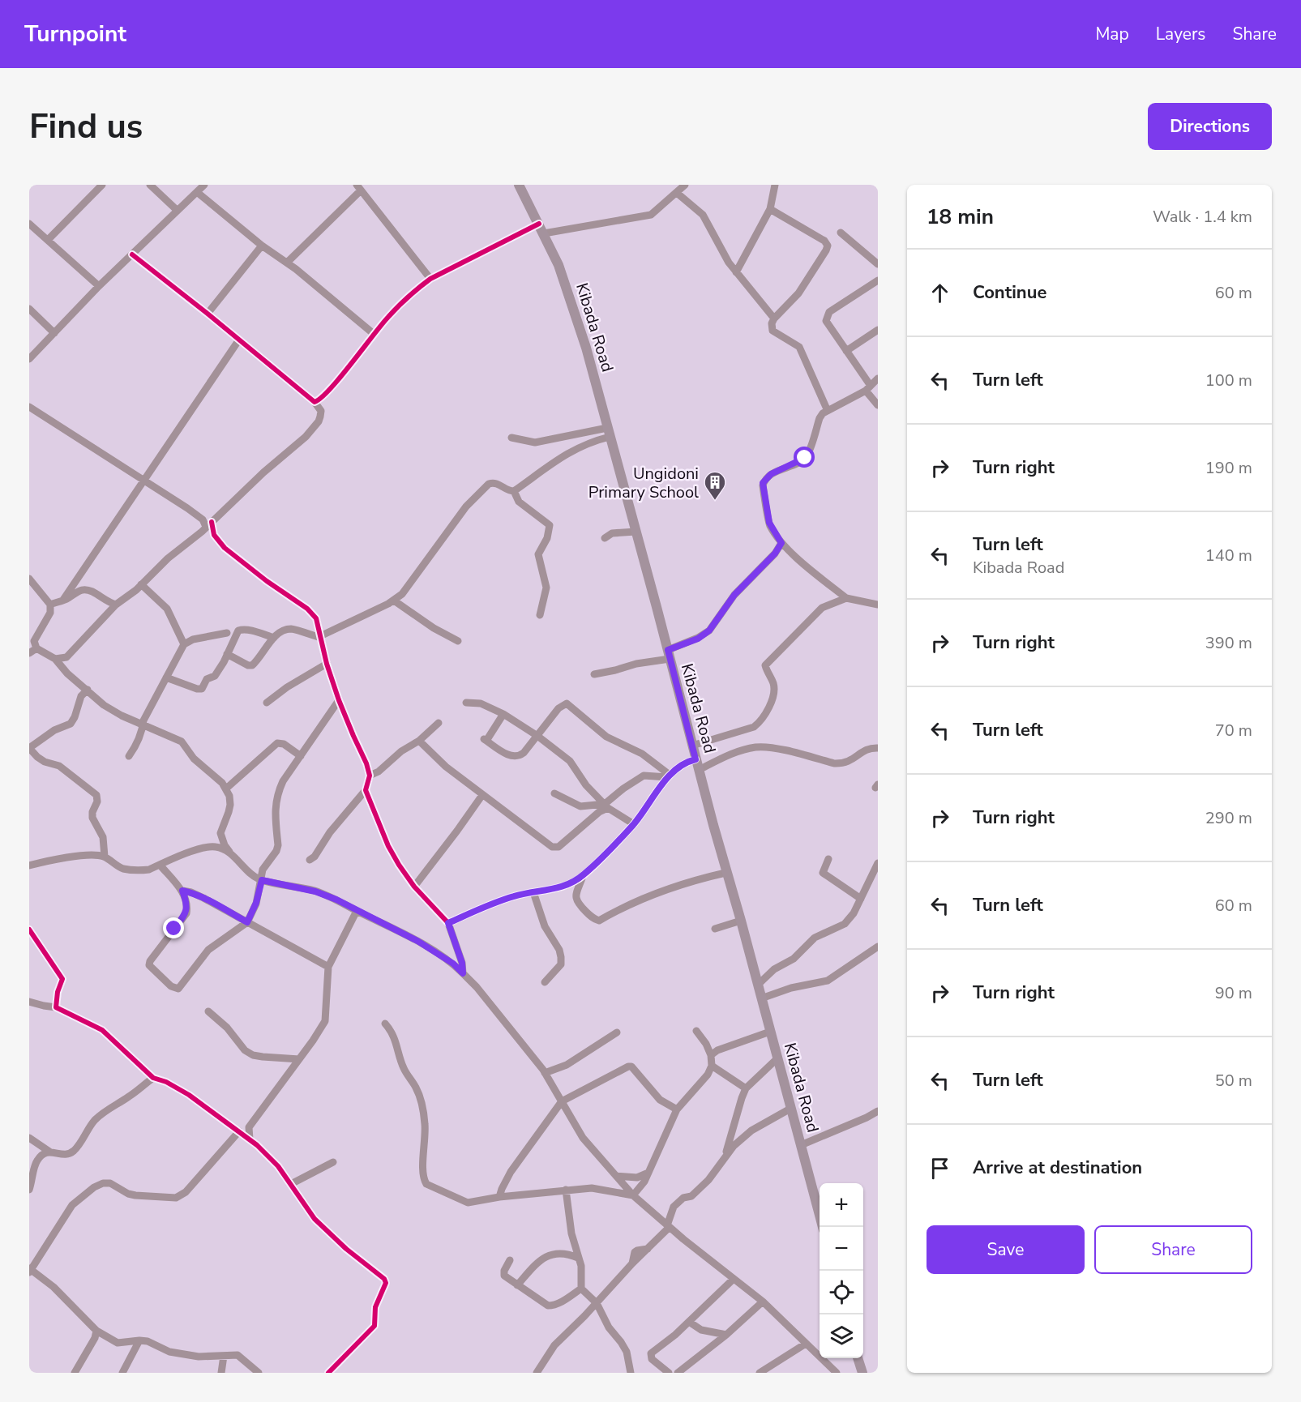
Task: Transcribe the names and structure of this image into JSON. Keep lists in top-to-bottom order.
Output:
{
  "streets": {
    "main road": ["Kibada Road"]
  },
  "places": {
    "building": ["Ungidoni Primary School"]
  },
  "page": {
    "header": "Turnpoint",
    "nav": ["Map", "Layers", "Share"],
    "buttons": [
      "Directions",
      ["Save", "Share"]
    ],
    "title": "Find us",
    "heading": ["18 min", "Walk · 1.4 km"],
    "list": [
      ["Continue", "60 m"],
      ["Turn left", "100 m"],
      ["Turn right", "190 m"],
      ["Turn left", "Kibada Road", "140 m"],
      ["Turn right", "390 m"],
      ["Turn left", "70 m"],
      ["Turn right", "290 m"],
      ["Turn left", "60 m"],
      ["Turn right", "90 m"],
      ["Turn left", "50 m"],
      "Arrive at destination"
    ],
    "map_buttons": ["+", "−"]
  }
}
